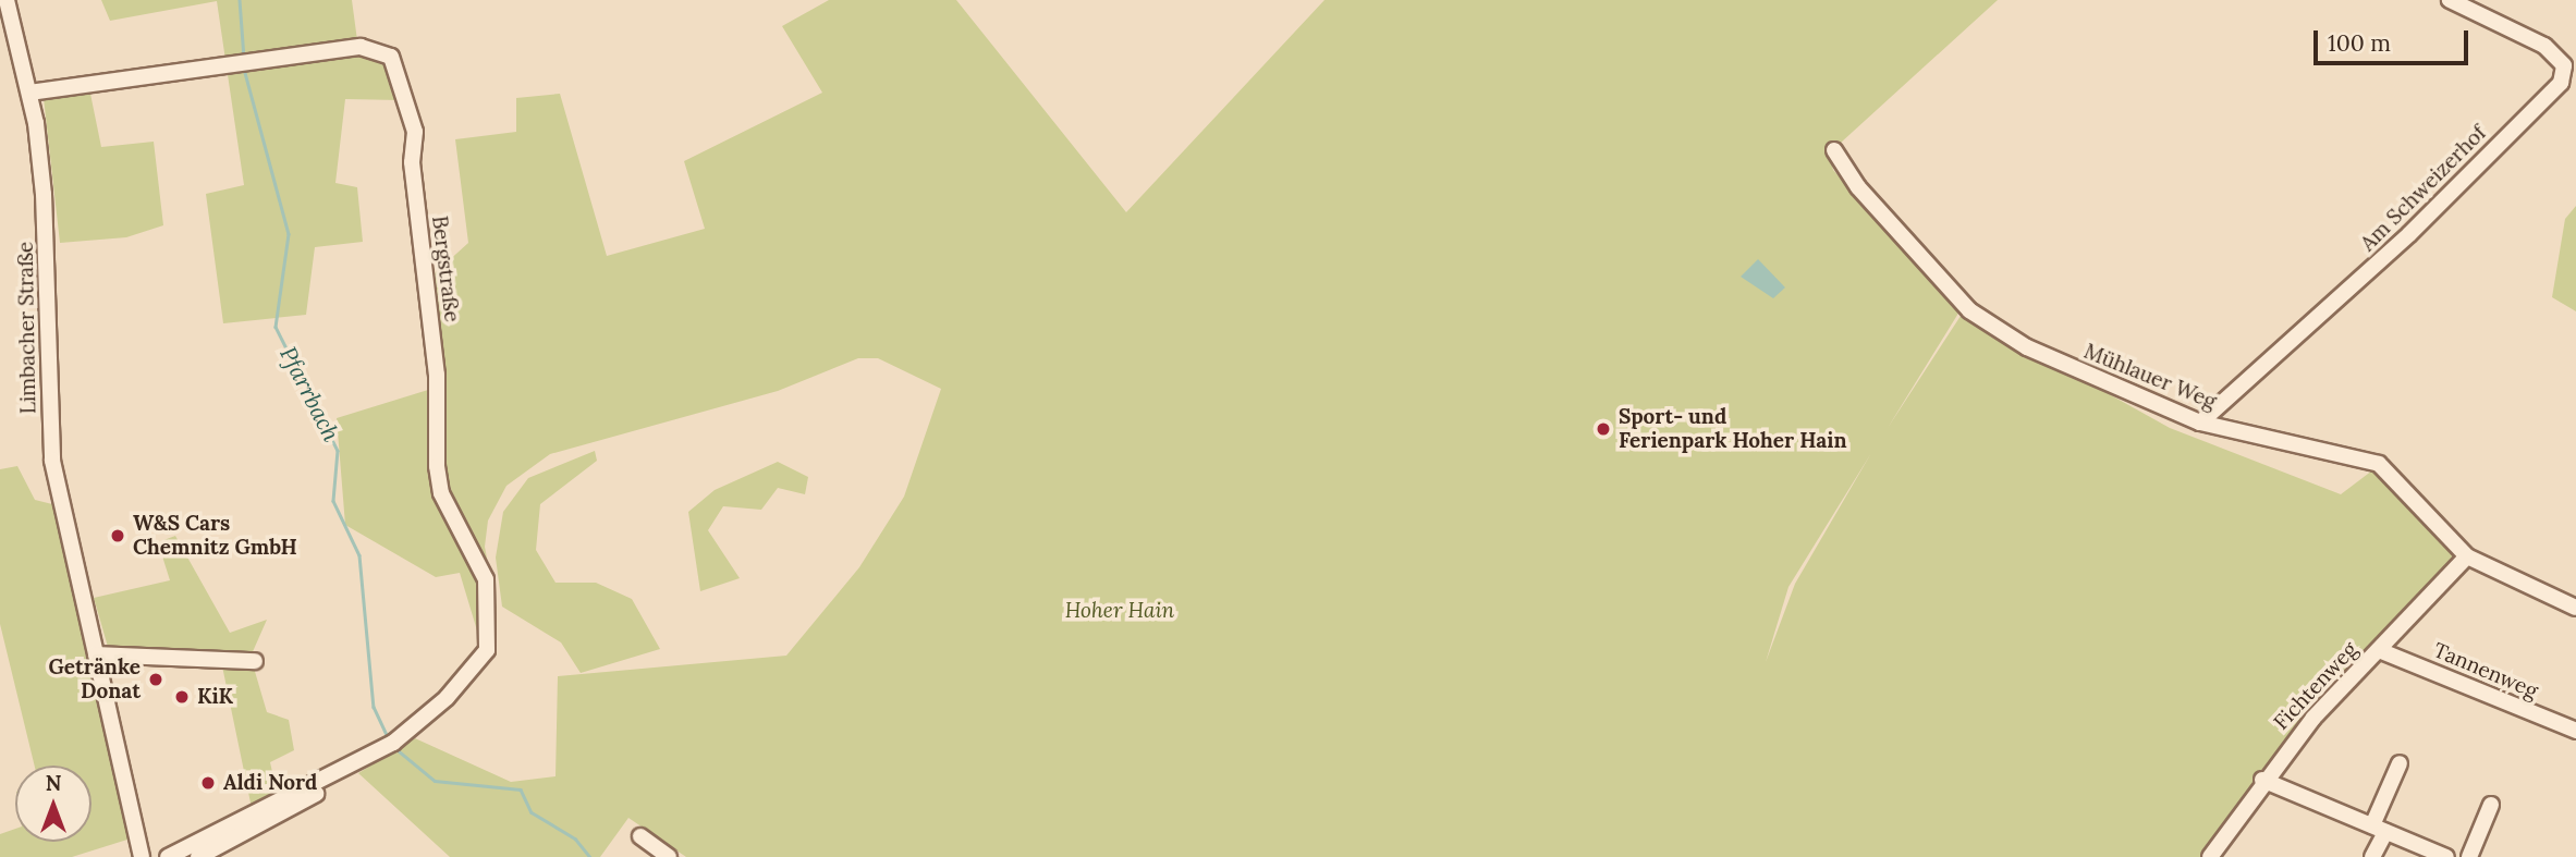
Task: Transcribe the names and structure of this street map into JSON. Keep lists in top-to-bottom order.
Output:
{
  "streets": {
    "street": [
      "Am Schweizerhof",
      "Bergstraße",
      "Limbacher Straße",
      "Mühlauer Weg",
      "Tannenweg",
      "Fichtenweg"
    ]
  },
  "crossings": [
    ["Am Schweizerhof", "Mühlauer Weg"],
    ["Bergstraße", "Limbacher Straße"],
    ["Mühlauer Weg", "Fichtenweg"],
    ["Tannenweg", "Fichtenweg"]
  ],
  "water": ["Pfarrbach"],
  "parks": ["Hoher Hain"],
  "places": [
    "Sport- und Ferienpark Hoher Hain",
    "W&S Cars Chemnitz GmbH",
    "Getränke Donat",
    "KiK",
    "Aldi Nord"
  ],
  "scale_bar": "100 m",
  "north": "top"
}
